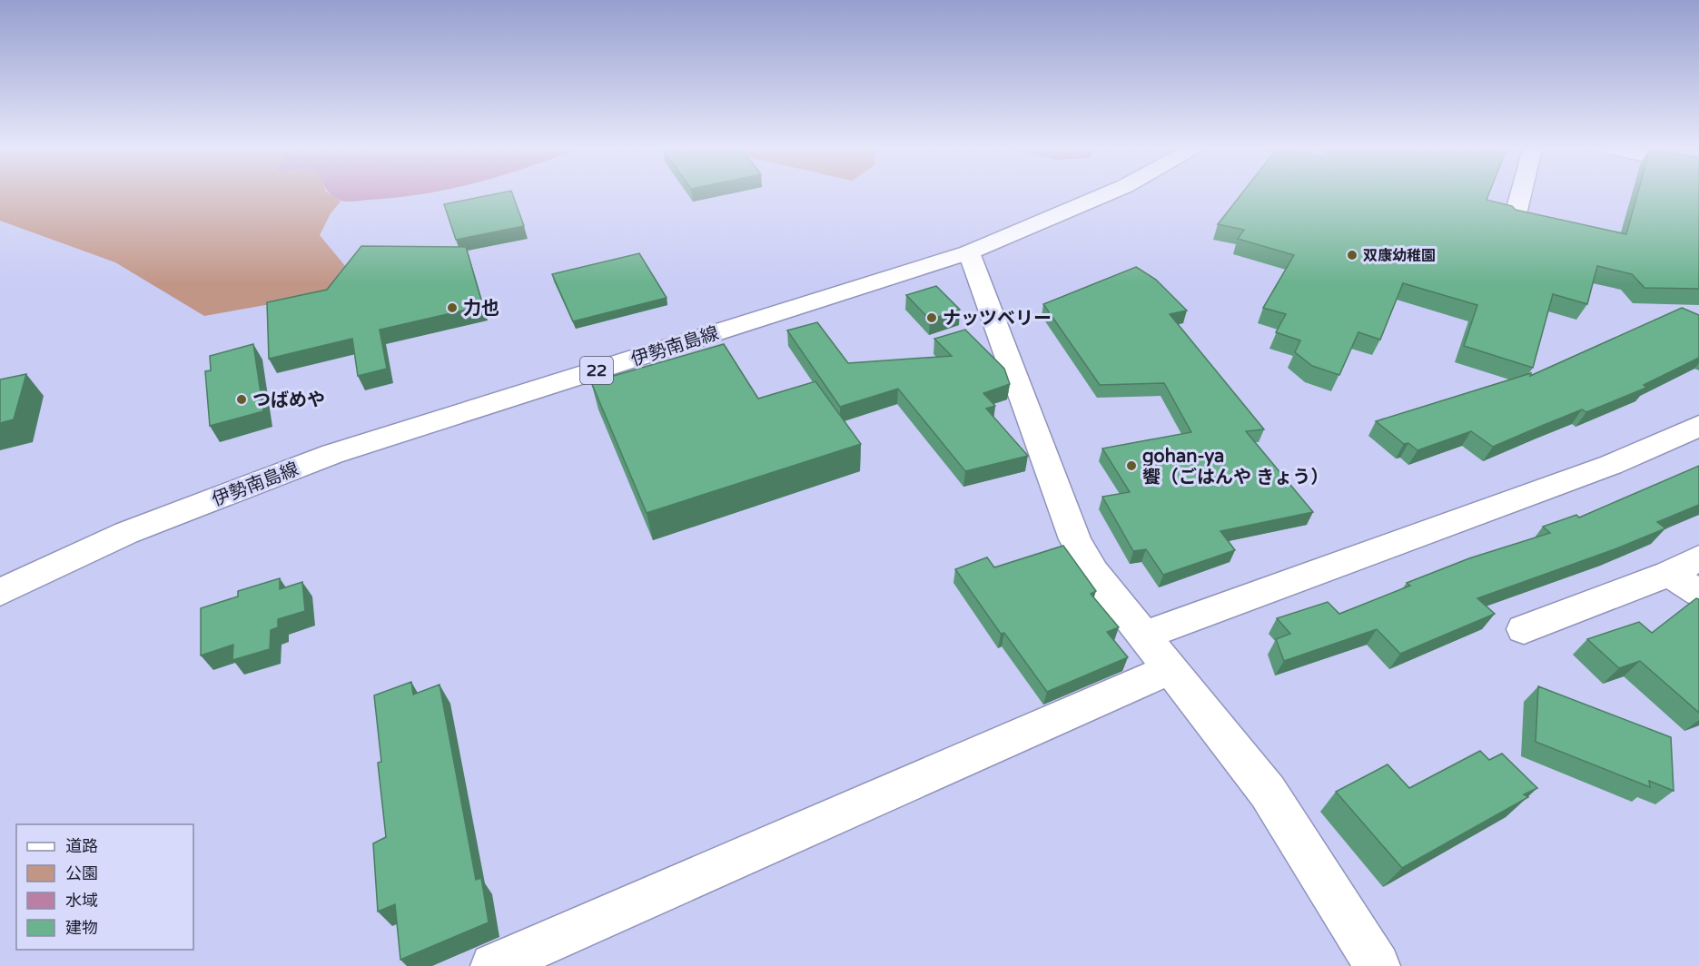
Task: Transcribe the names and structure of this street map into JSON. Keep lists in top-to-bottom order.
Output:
{
  "streets": {
    "street": ["伊勢南島線", "22"]
  },
  "places": [
    "双康幼稚園",
    "力也",
    "ナッツベリー",
    "つばめや",
    "gohan-ya 饗（ごはんや きょう）"
  ],
  "legend": [
    "道路",
    "公園",
    "水域",
    "建物"
  ]
}
